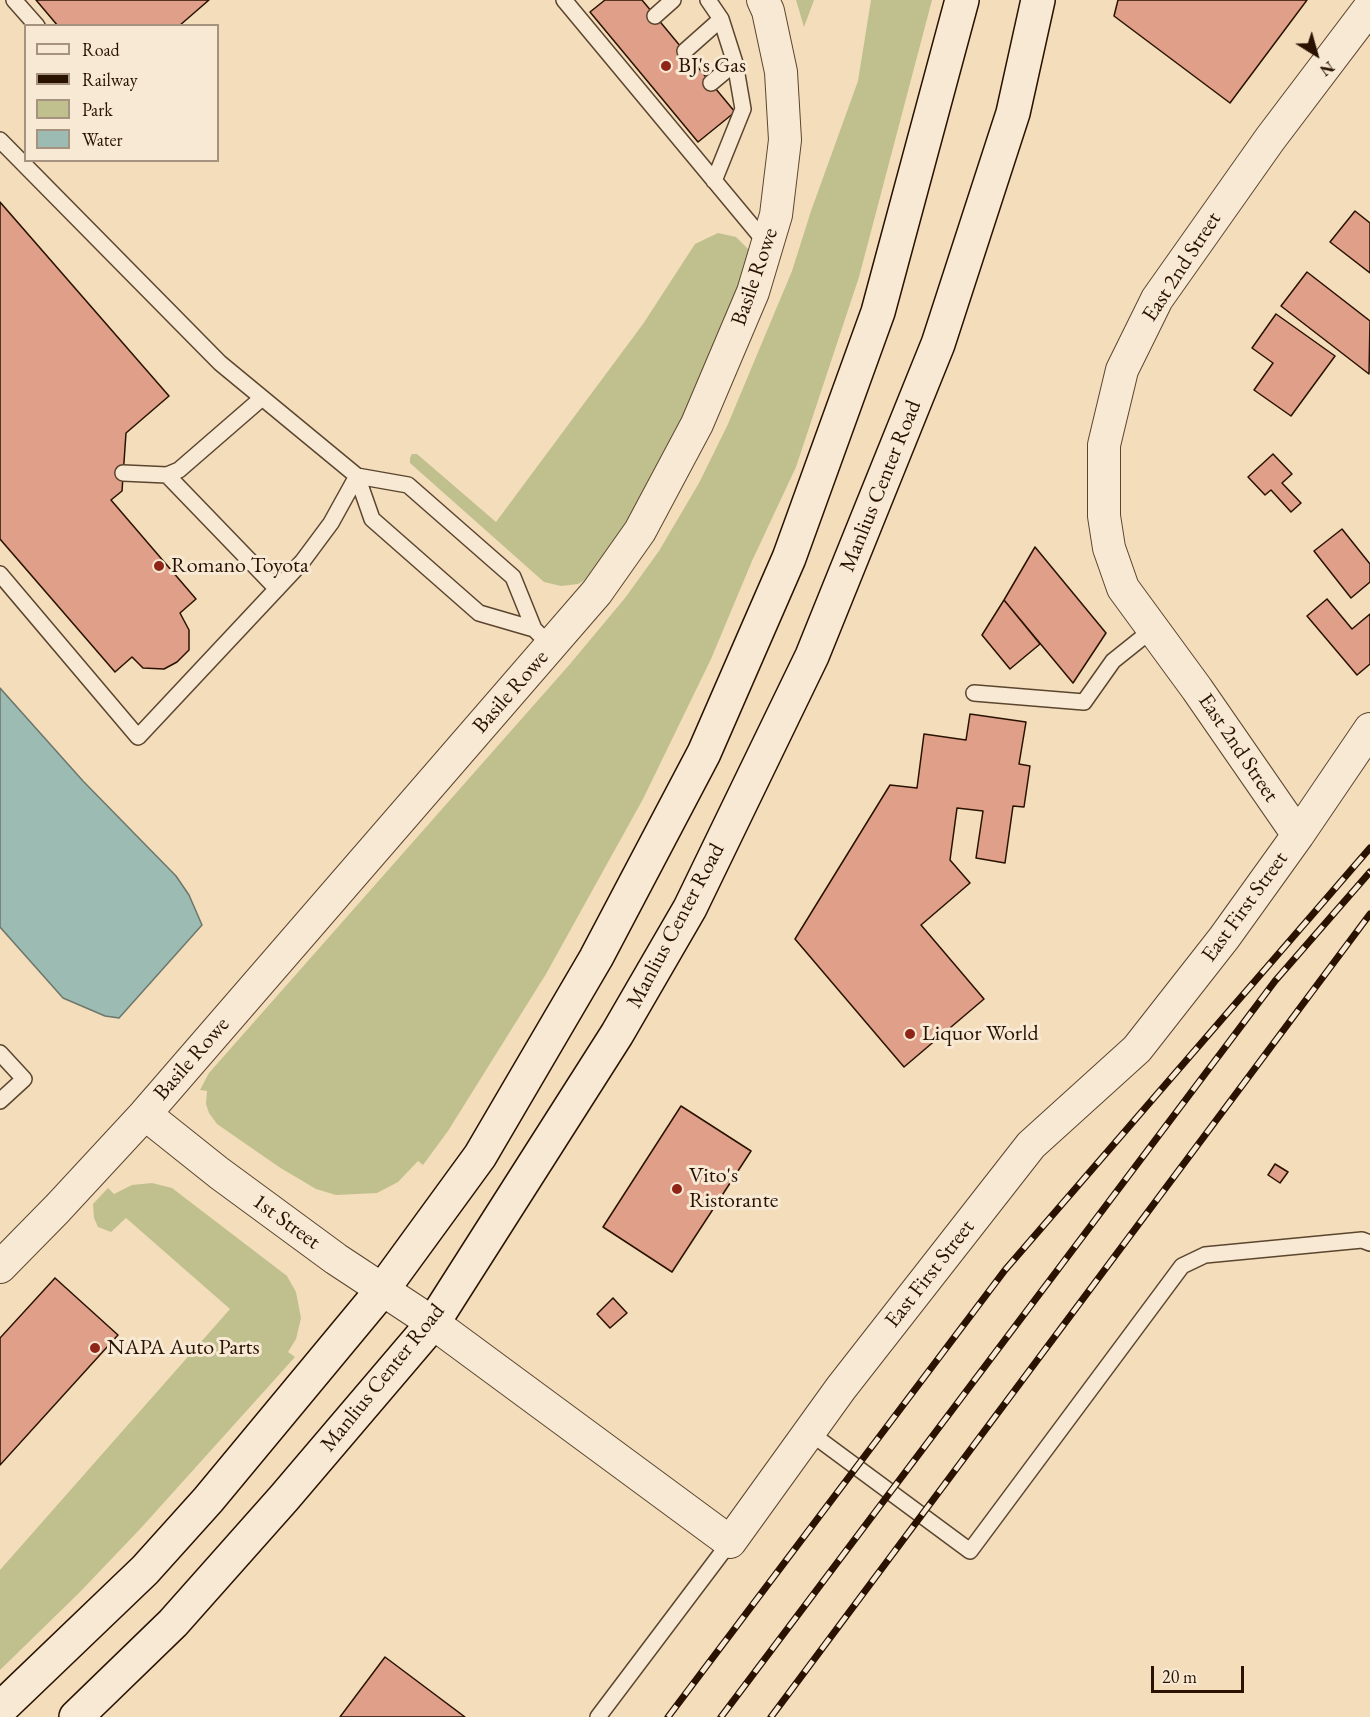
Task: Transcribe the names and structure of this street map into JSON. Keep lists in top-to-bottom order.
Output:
{
  "streets": {
    "main road": ["Manlius Center Road"],
    "street": [
      "East 2nd Street",
      "Basile Rowe",
      "East First Street",
      "1st Street"
    ]
  },
  "crossings": [
    ["East 2nd Street", "East First Street"],
    ["Basile Rowe", "1st Street"],
    ["Manlius Center Road", "1st Street"]
  ],
  "places": [
    "BJ's Gas",
    "Romano Toyota",
    "Liquor World",
    "Vito's Ristorante",
    "NAPA Auto Parts"
  ],
  "legend": [
    "Road",
    "Railway",
    "Park",
    "Water"
  ],
  "scale_bar": "20 m",
  "north": "bottom right"
}
